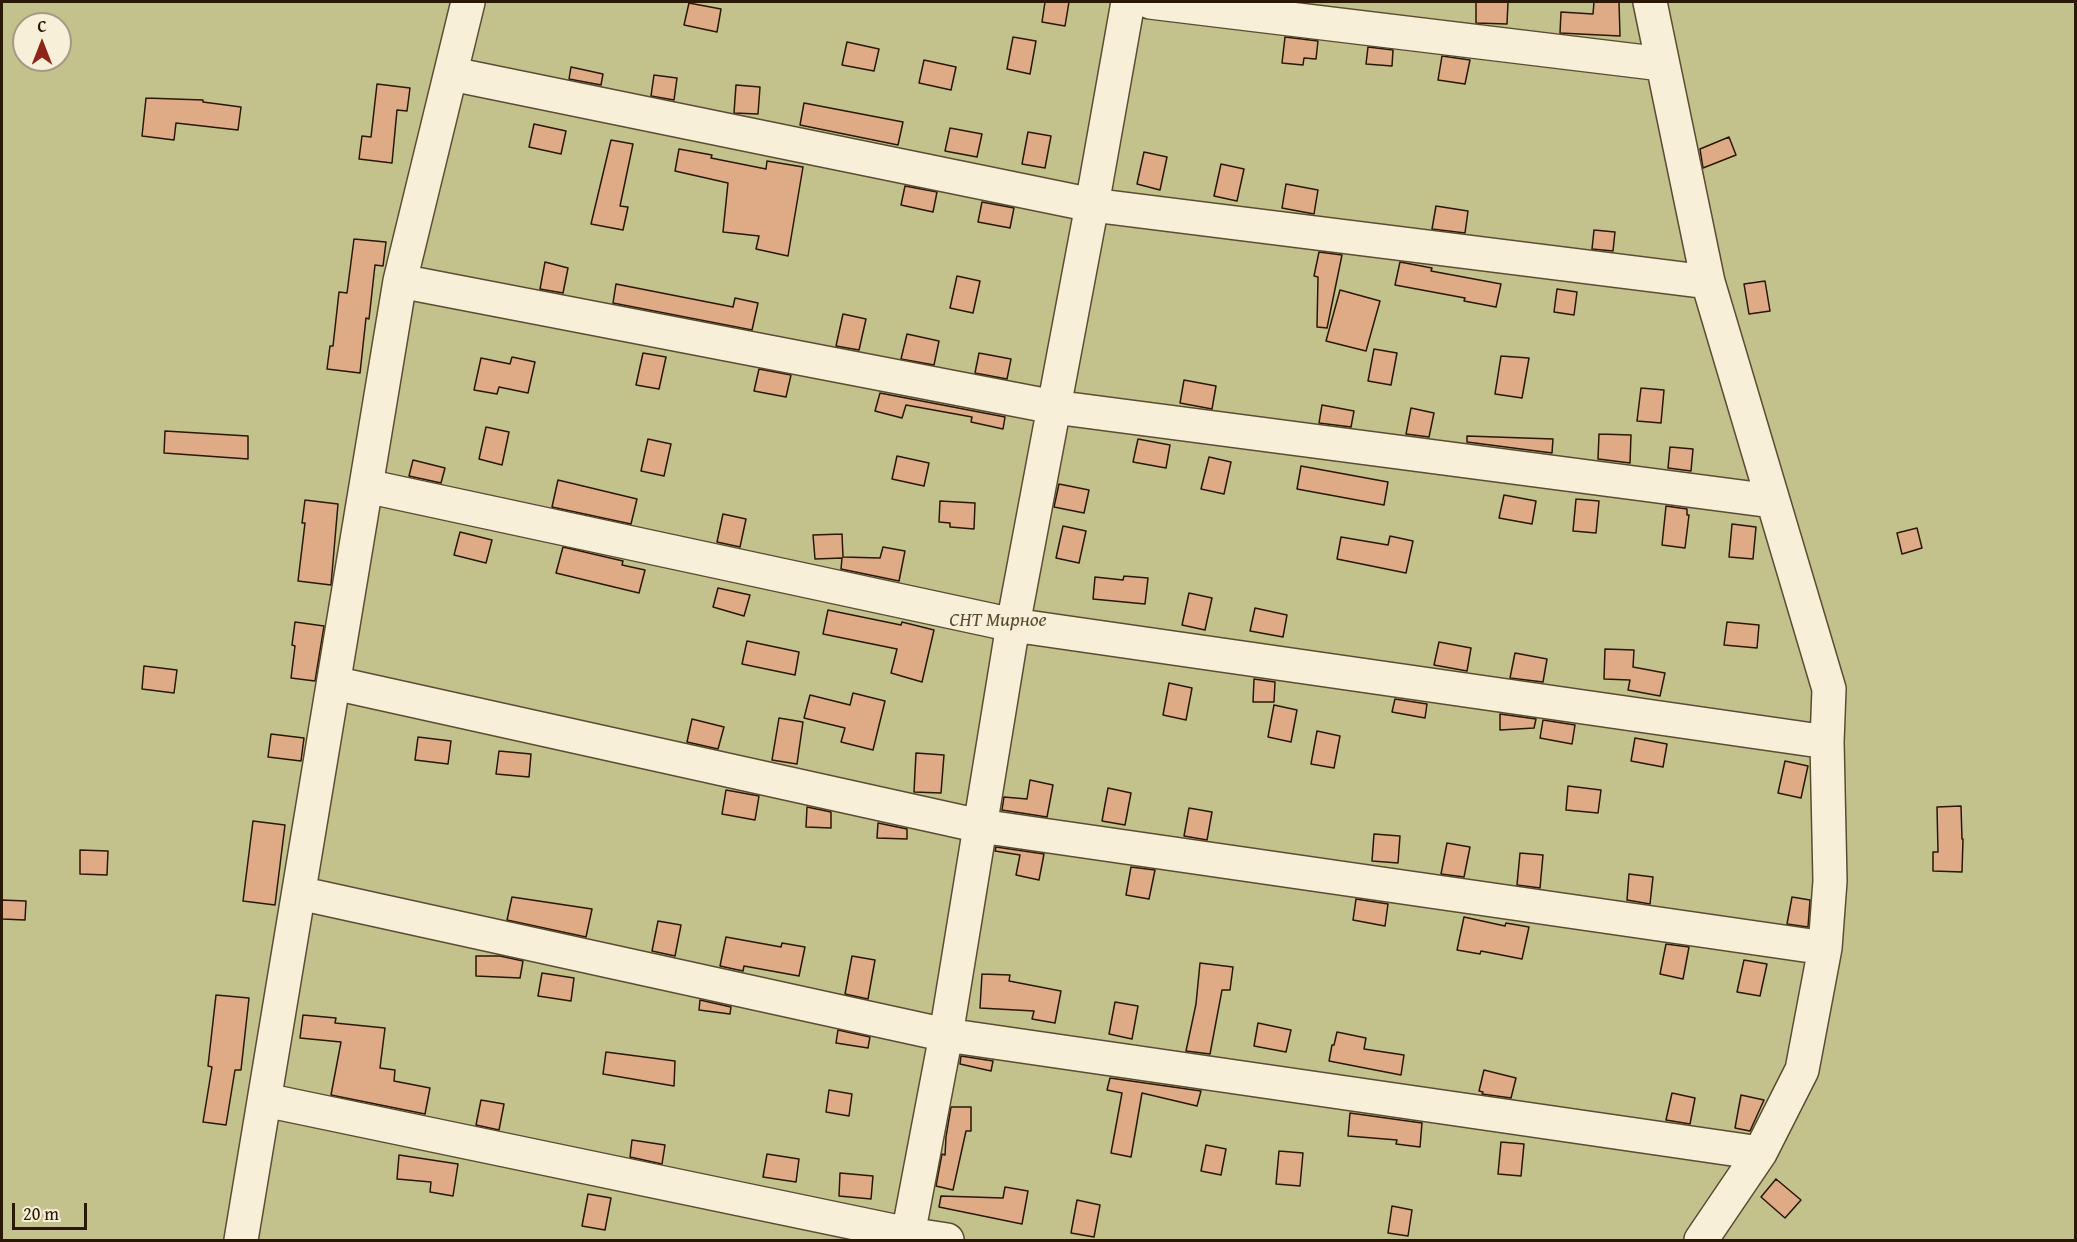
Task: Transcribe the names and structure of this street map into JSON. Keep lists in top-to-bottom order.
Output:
{
  "parks": ["СНТ Мирное"],
  "scale_bar": "20 m",
  "north": "top"
}
